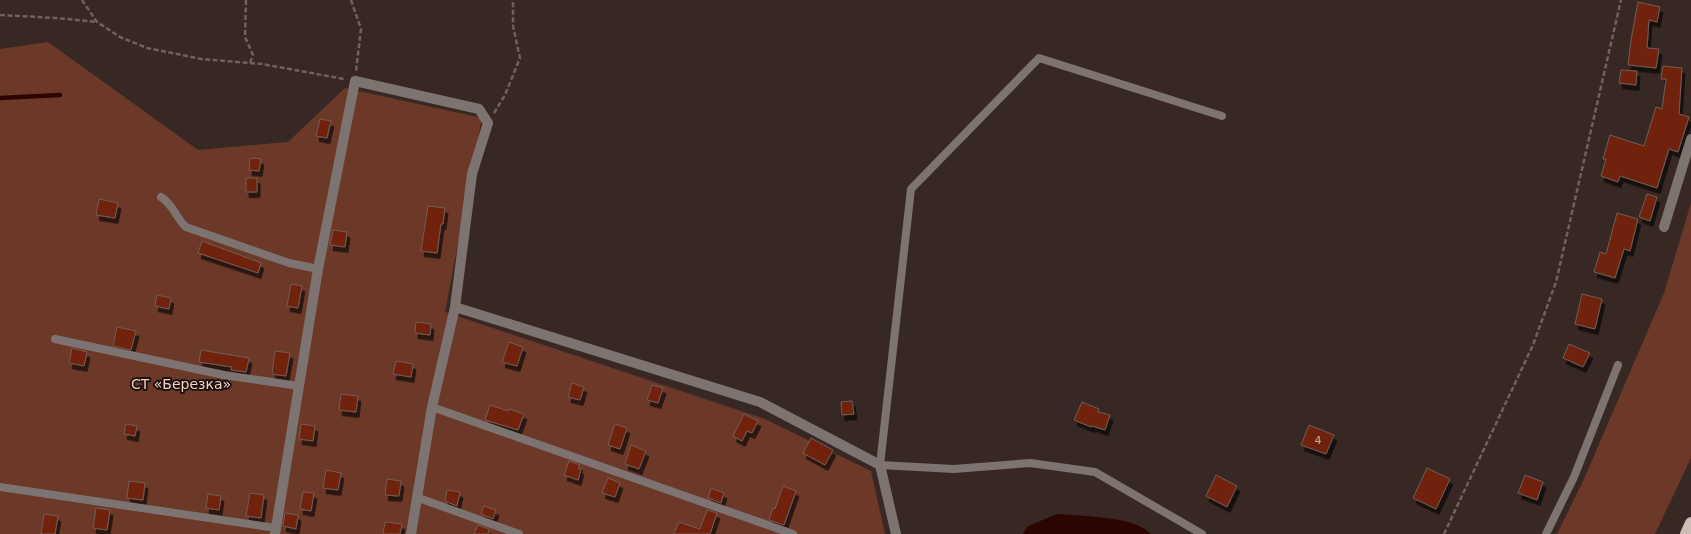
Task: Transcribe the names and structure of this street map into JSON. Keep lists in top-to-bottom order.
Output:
{
  "parks": ["СТ «Березка»"],
  "house_numbers": ["4"]
}
